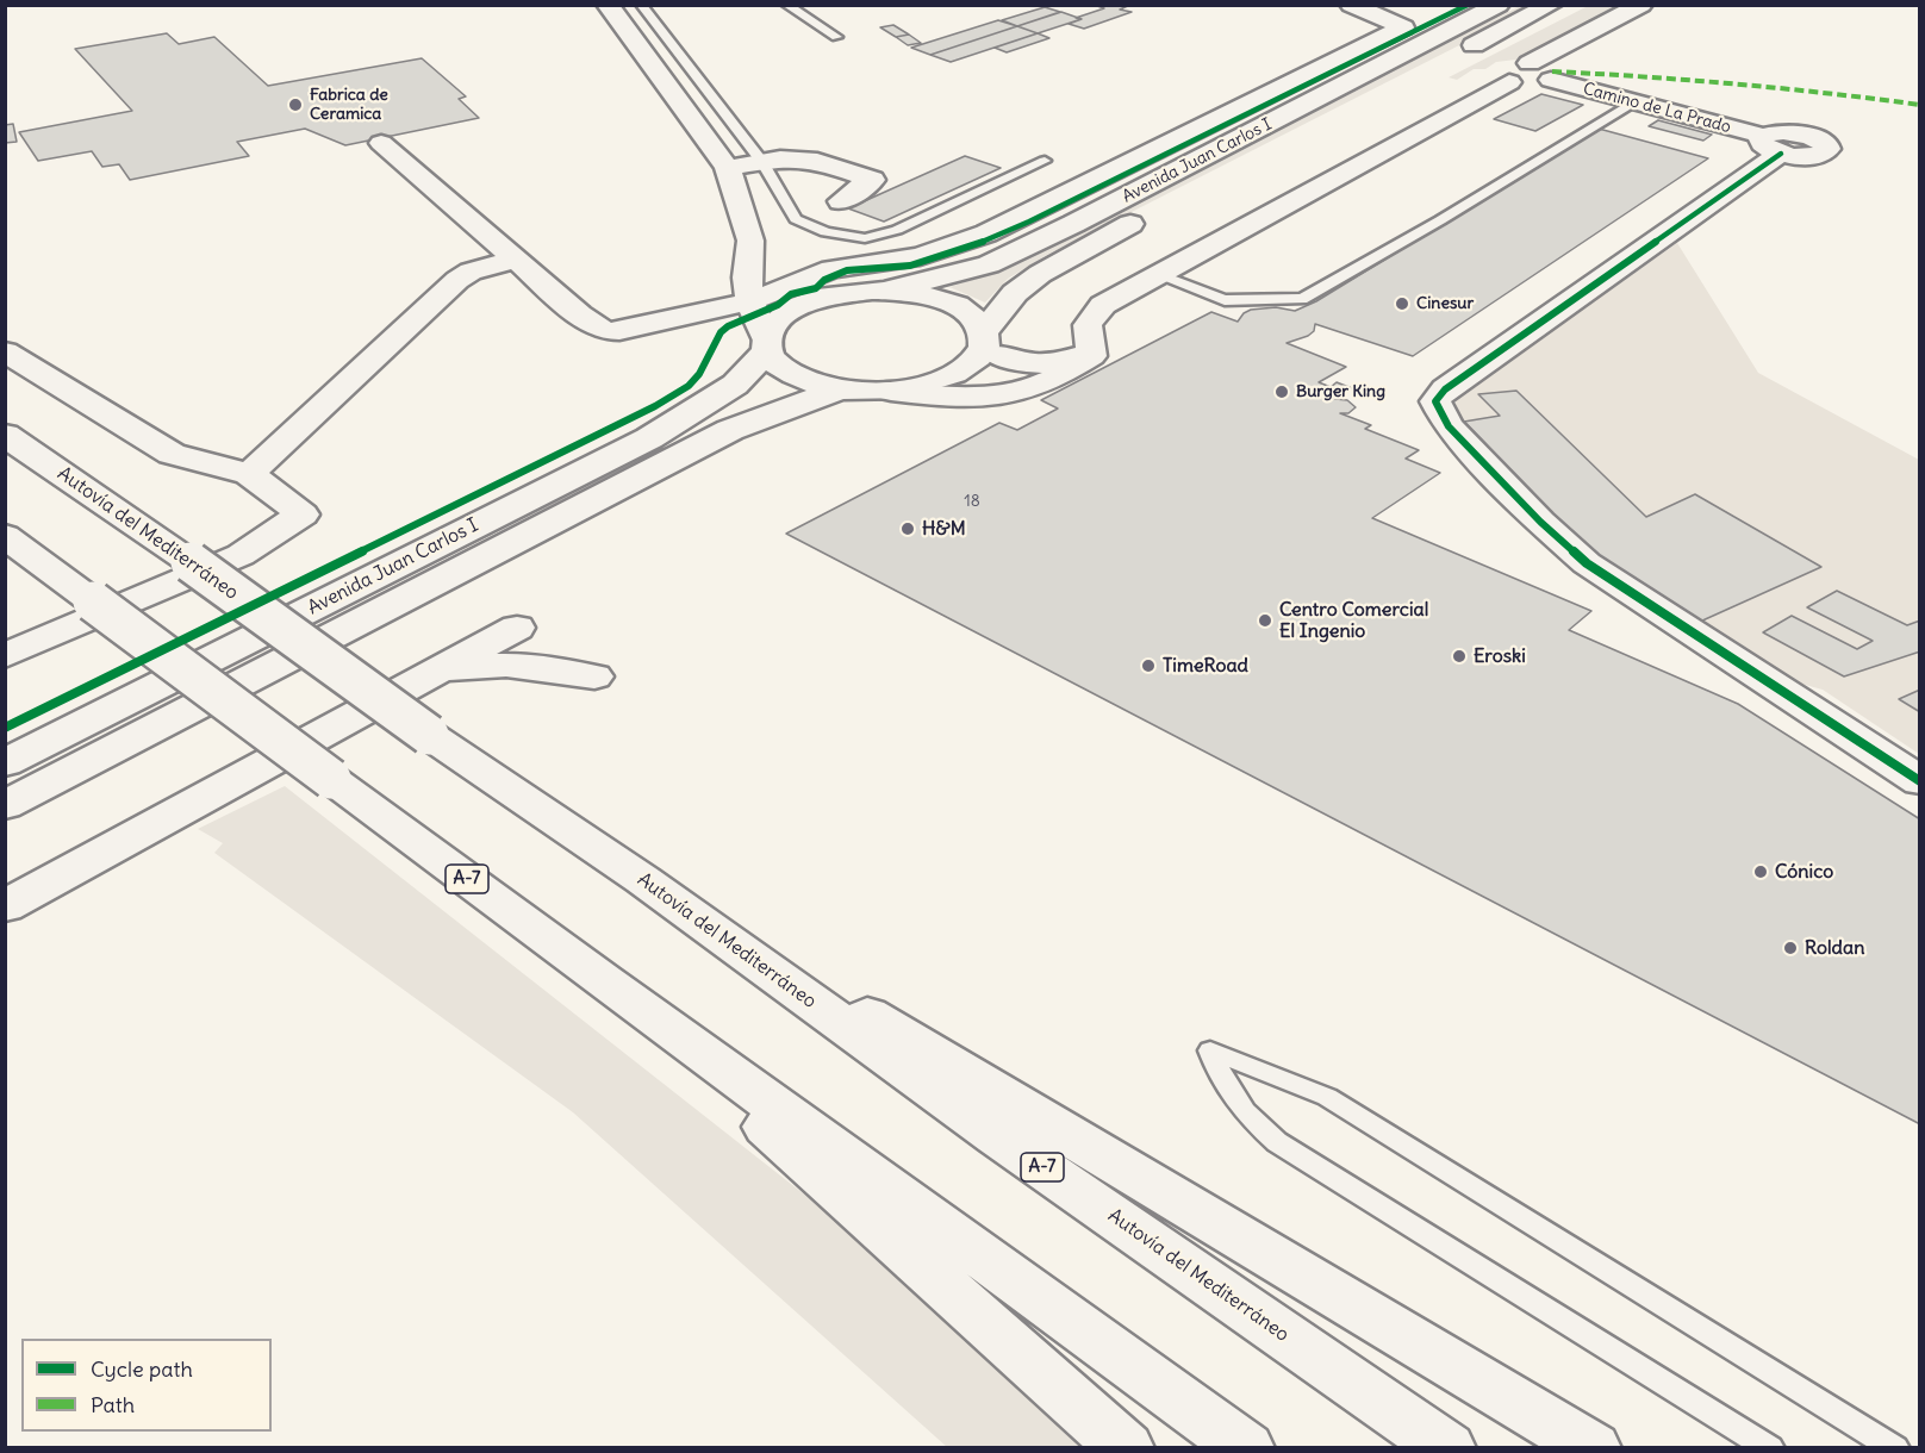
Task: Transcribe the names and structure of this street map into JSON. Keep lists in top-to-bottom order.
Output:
{
  "streets": {
    "main road": [
      "Camino de La Prado",
      "Avenida Juan Carlos I",
      "Autovía del Mediterráneo",
      "A-7"
    ]
  },
  "places": [
    "Fabrica de Ceramica",
    "Cinesur",
    "Burger King",
    "H&M",
    "Centro Comercial El Ingenio",
    "Eroski",
    "TimeRoad",
    "Cónico",
    "Roldan"
  ],
  "house_numbers": ["18"],
  "legend": ["Cycle path", "Path"]
}
